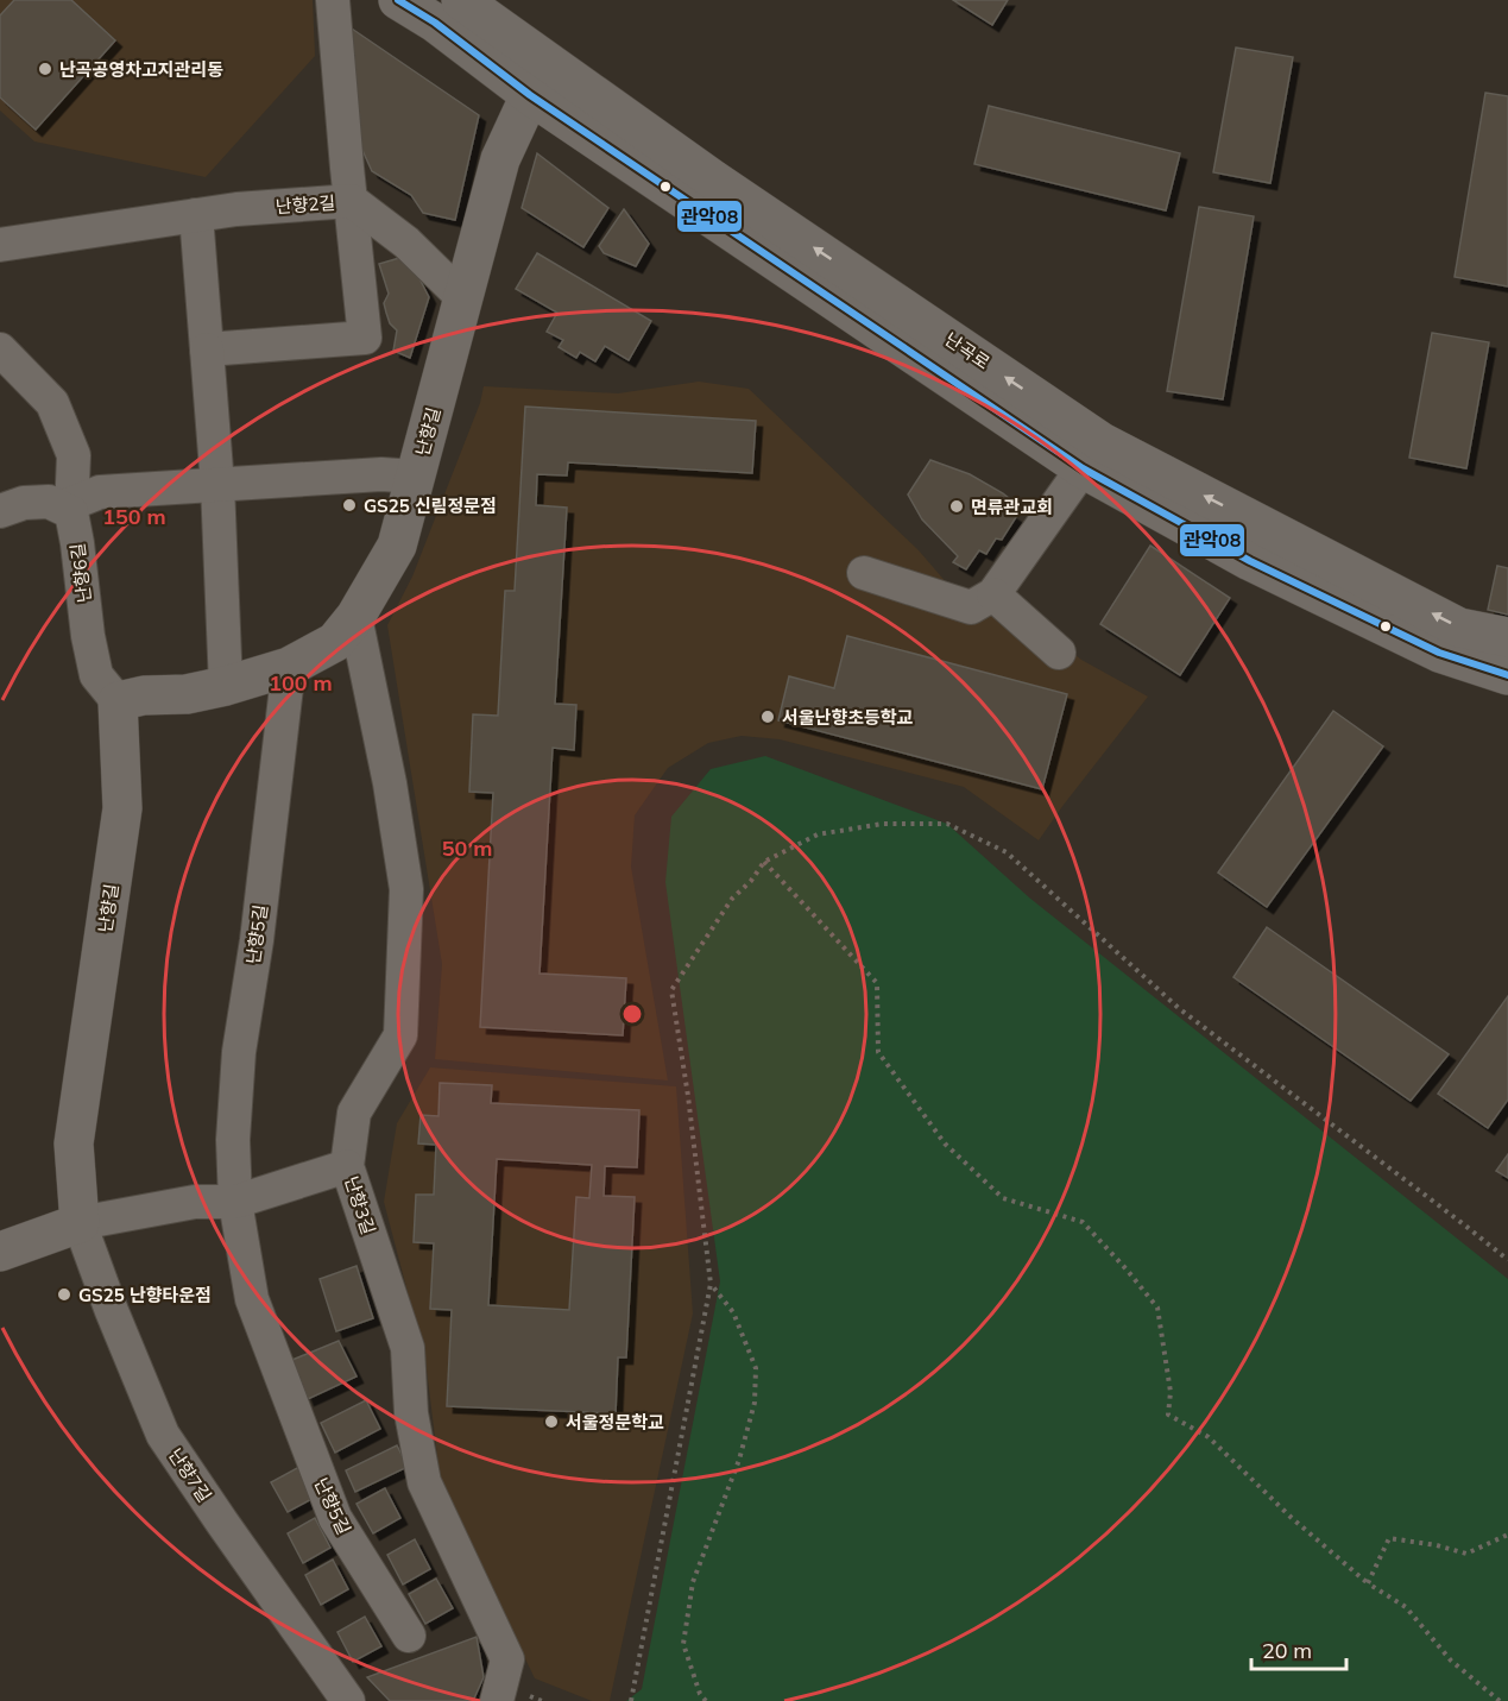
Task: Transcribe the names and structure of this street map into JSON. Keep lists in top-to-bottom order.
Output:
{
  "streets": {
    "main road": ["난곡로", "난향길"],
    "street": [
      "난향2길",
      "난향6길",
      "난향5길",
      "난향3길",
      "난향7길"
    ]
  },
  "crossings": [
    ["난향2길", "난향길"],
    ["난곡로", "난향길"],
    ["난향길", "난향6길"],
    ["난향길", "난향5길"],
    ["난향길", "난향3길"],
    ["난향길", "난향7길"]
  ],
  "places": [
    "난곡공영차고지관리동",
    "GS25 신림정문점",
    "면류관교회",
    "서울난향초등학교",
    "GS25 난향타운점",
    "서울정문학교"
  ],
  "lines": ["transit line 관악08"],
  "scale_bar": "20 m",
  "rings": ["150 m", "100 m", "50 m"]
}
